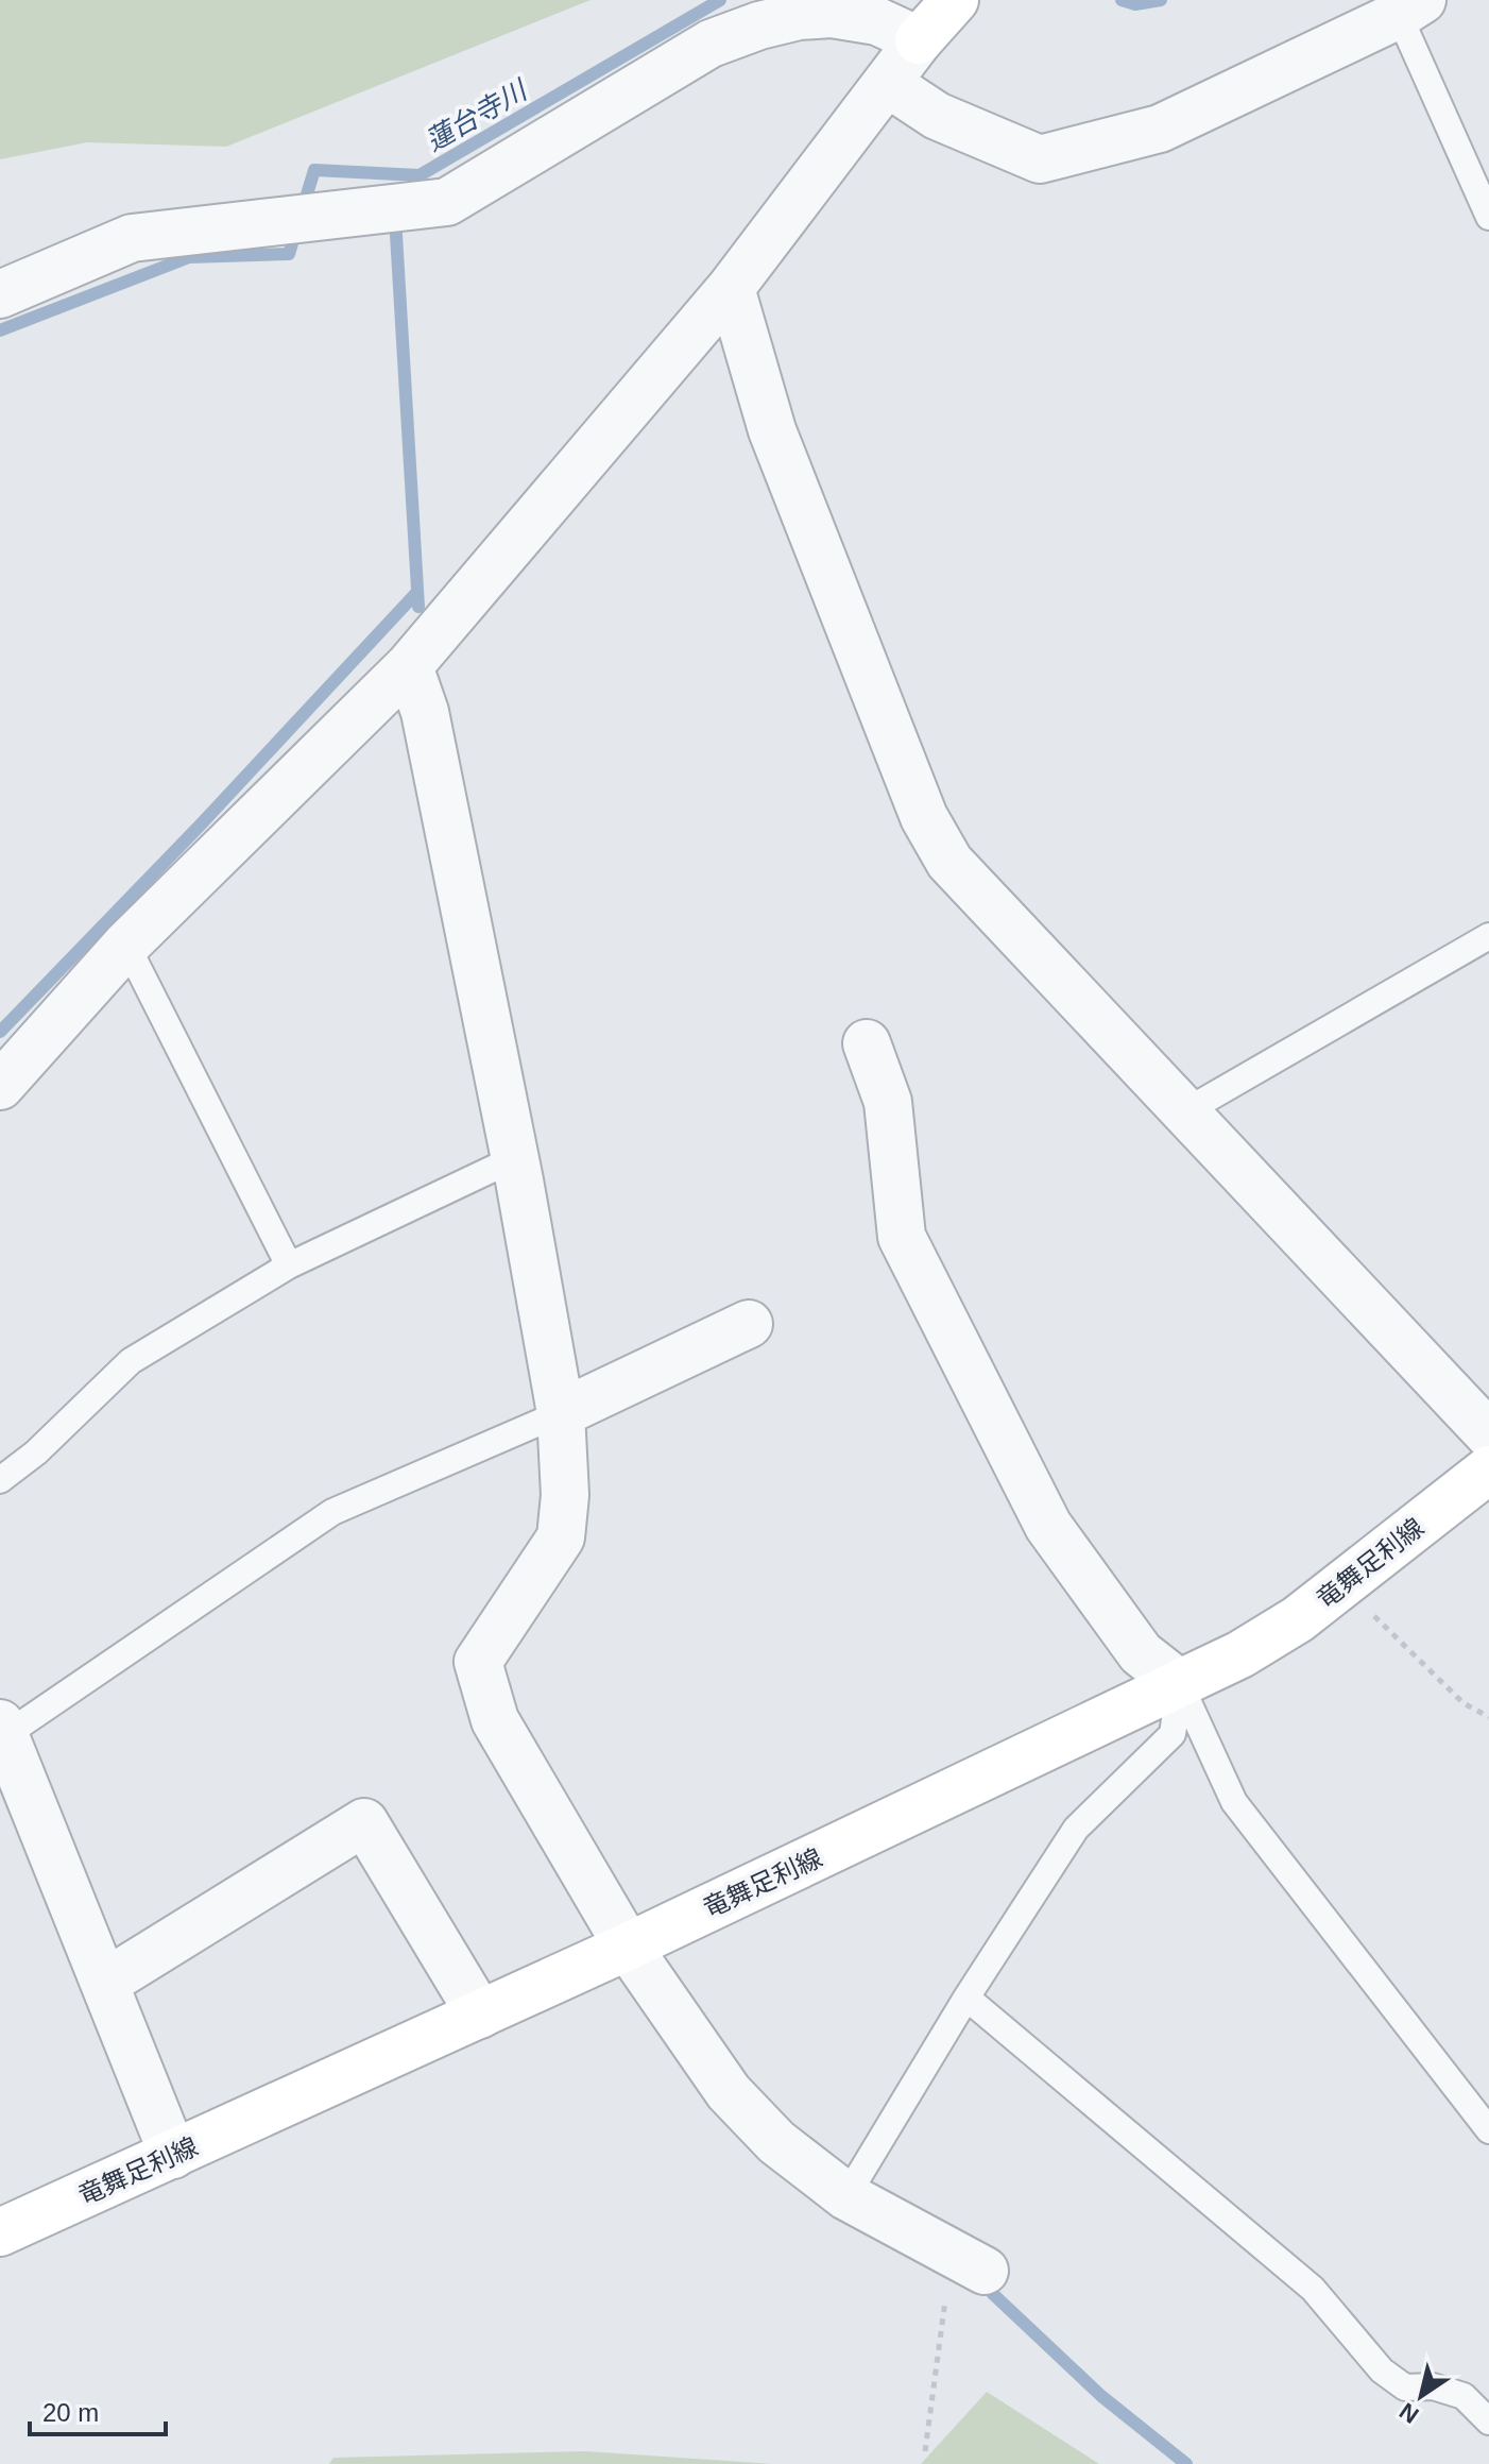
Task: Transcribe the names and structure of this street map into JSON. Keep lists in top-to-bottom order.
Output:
{
  "streets": {
    "main road": ["竜舞足利線"]
  },
  "water": ["蓮台寺川"],
  "scale_bar": "20 m",
  "north": "bottom left"
}
